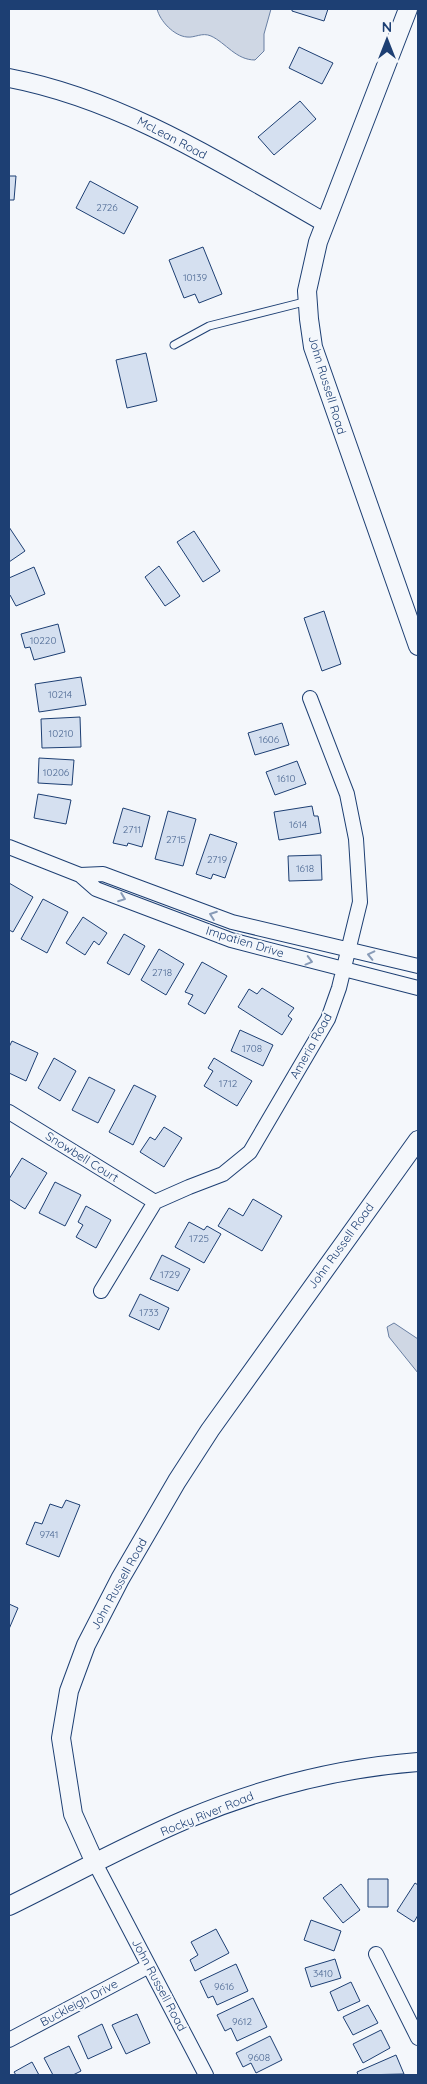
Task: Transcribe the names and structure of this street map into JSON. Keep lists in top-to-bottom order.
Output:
{
  "streets": {
    "street": [
      "McLean Road",
      "John Russell Road",
      "Impatien Drive",
      "Ameria Road",
      "Snowbell Court",
      "Rocky River Road",
      "Buckleigh Drive"
    ]
  },
  "crossings": [
    ["McLean Road", "John Russell Road"],
    ["John Russell Road", "Rocky River Road"],
    ["John Russell Road", "Buckleigh Drive"],
    ["Impatien Drive", "Ameria Road"],
    ["Ameria Road", "Snowbell Court"]
  ],
  "house_numbers": [
    "2726",
    "10139",
    "10220",
    "10214",
    "10210",
    "1606",
    "10206",
    "1610",
    "1614",
    "2711",
    "2715",
    "2719",
    "1618",
    "2718",
    "1708",
    "1712",
    "1725",
    "1729",
    "1733",
    "9741",
    "3410",
    "9616",
    "9612",
    "9608"
  ],
  "north": "top"
}
